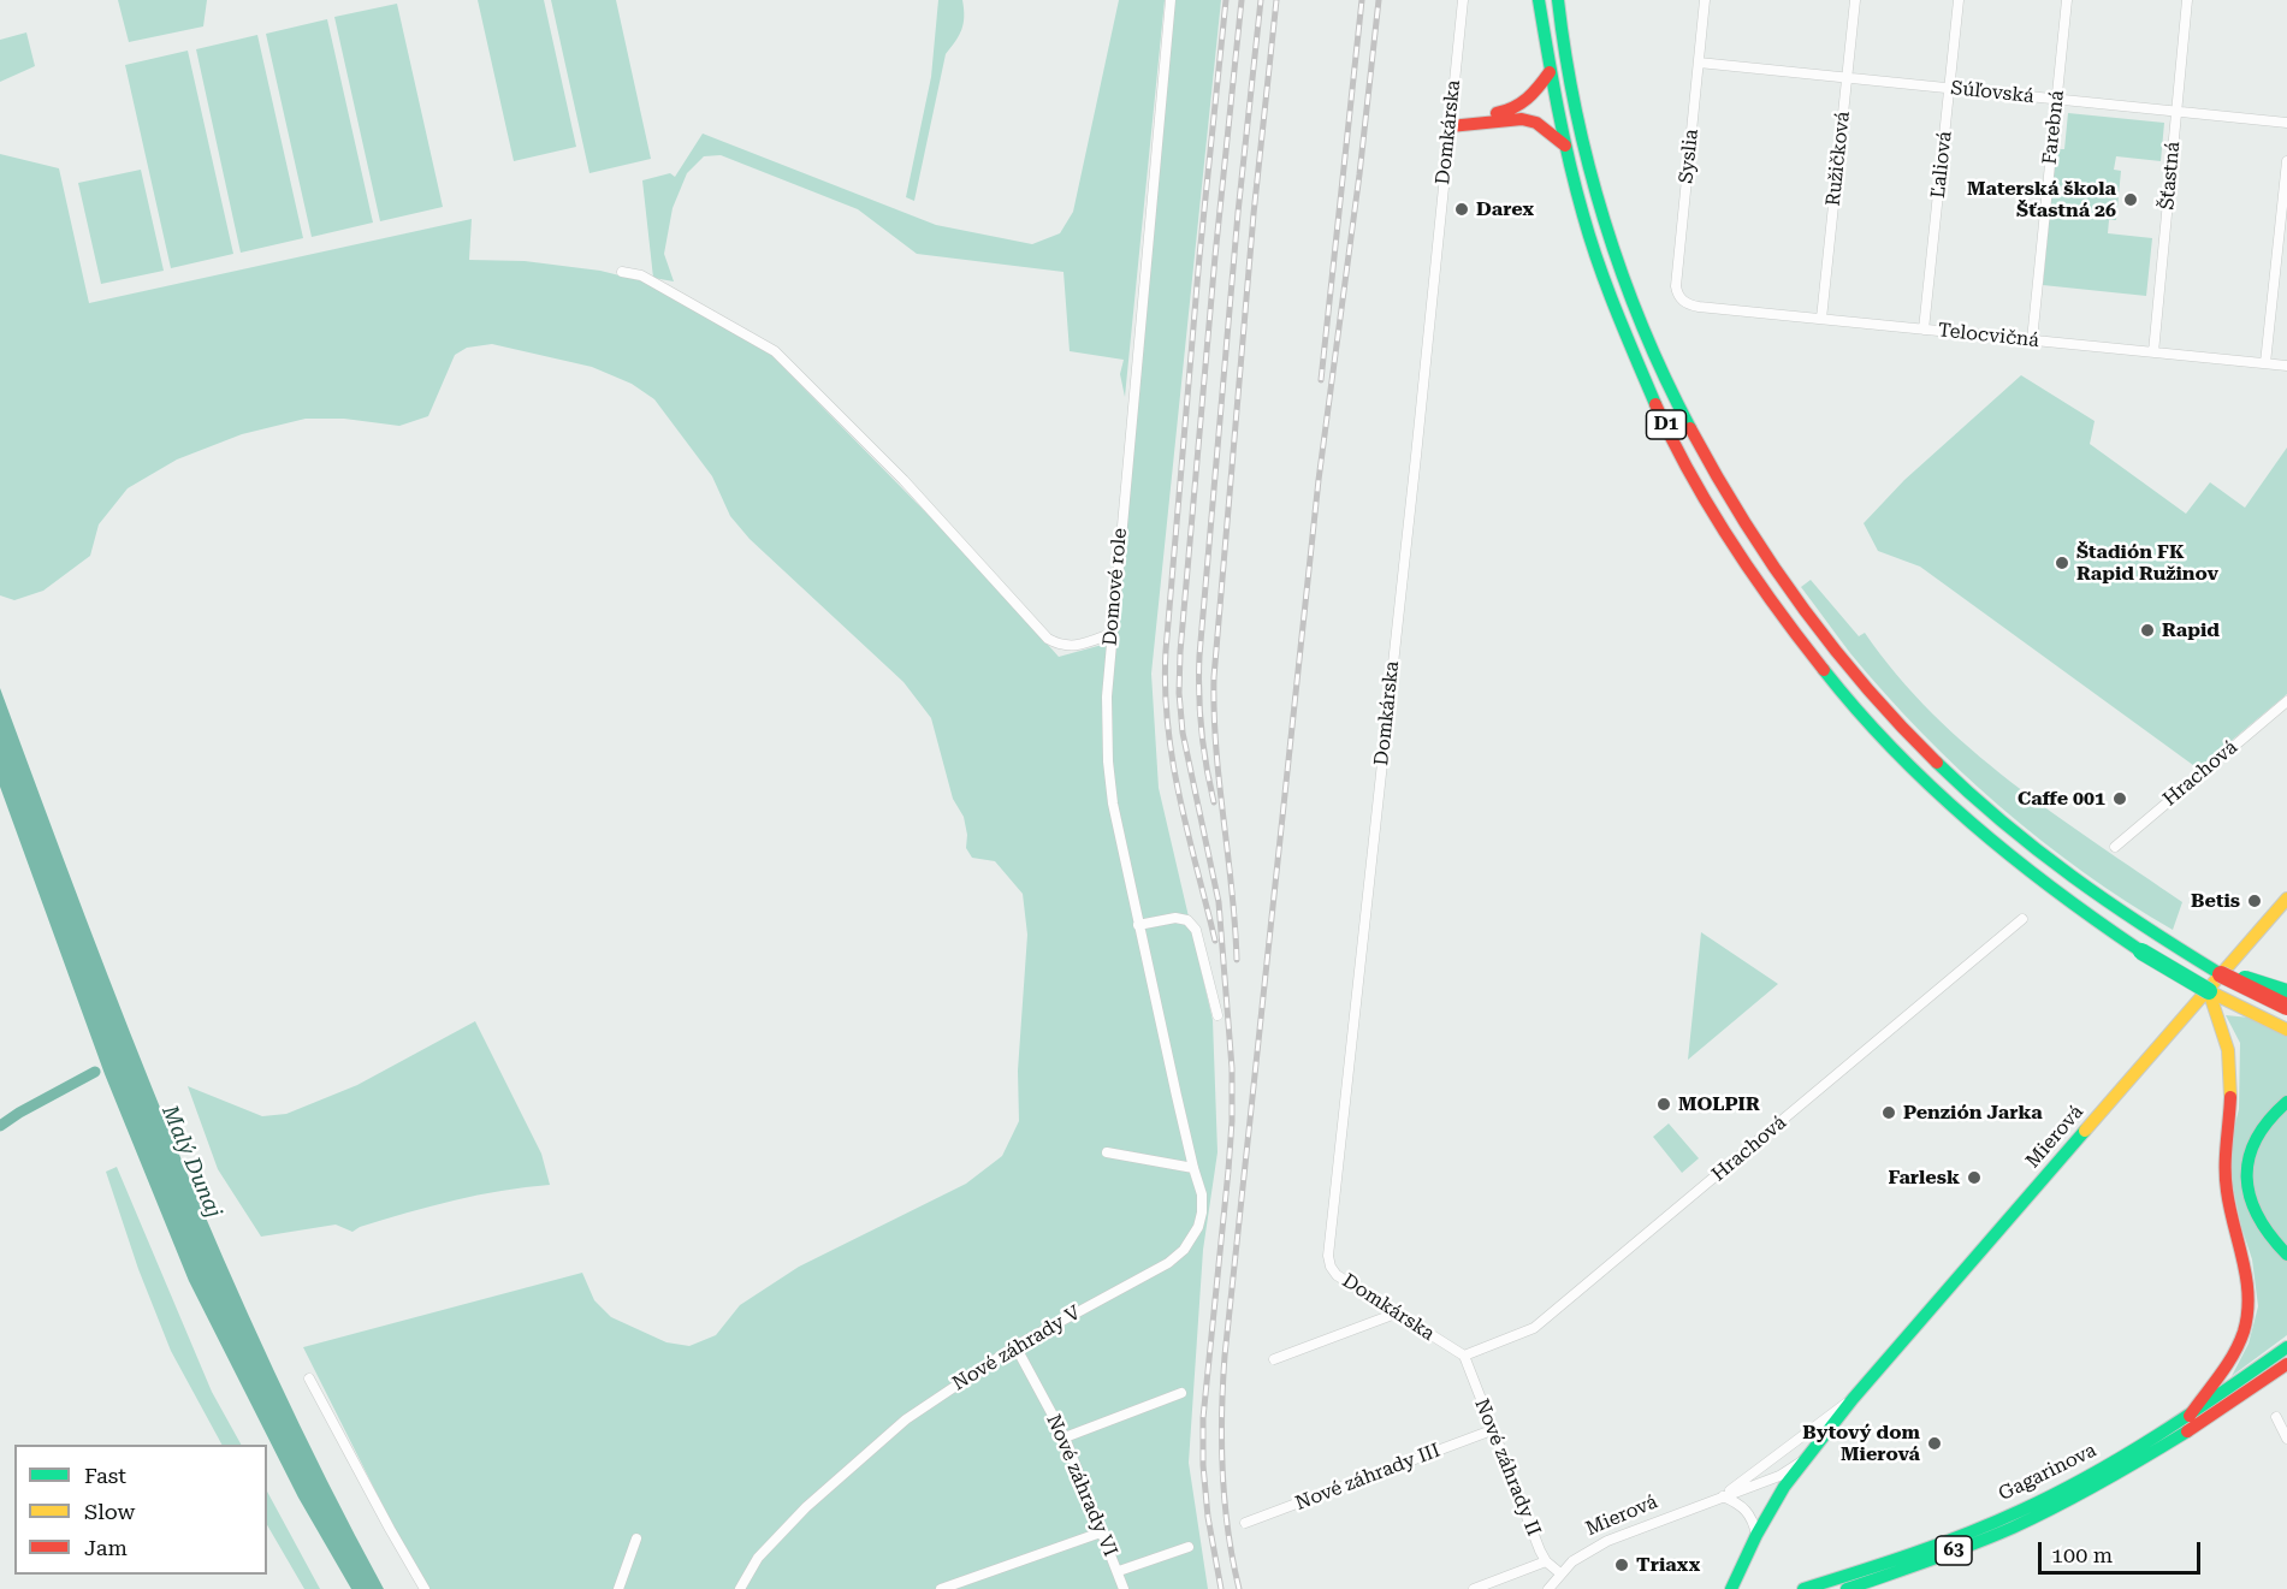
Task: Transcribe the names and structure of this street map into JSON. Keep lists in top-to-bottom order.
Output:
{
  "streets": {
    "main road": [
      "D1",
      "Mierová",
      "Gagarinova",
      "63"
    ],
    "street": [
      "Súľovská",
      "Farebná",
      "Domkárska",
      "Syslia",
      "Ružičková",
      "Ľaliová",
      "Šťastná",
      "Telocvičná",
      "Domové role",
      "Hrachová",
      "Nové záhrady V",
      "Nové záhrady II",
      "Nové záhrady III",
      "Nové záhrady VI"
    ]
  },
  "crossings": [
    ["Súľovská", "Farebná"],
    ["Súľovská", "Syslia"],
    ["Súľovská", "Ružičková"],
    ["Súľovská", "Ľaliová"],
    ["Súľovská", "Šťastná"],
    ["Farebná", "Telocvičná"],
    ["Domkárska", "Hrachová"],
    ["Domkárska", "Nové záhrady II"],
    ["Syslia", "Telocvičná"],
    ["Ružičková", "Telocvičná"],
    ["Ľaliová", "Telocvičná"],
    ["Šťastná", "Telocvičná"],
    ["Domové role", "Nové záhrady V"],
    ["Hrachová", "Nové záhrady II"],
    ["Mierová", "Nové záhrady II"],
    ["Nové záhrady V", "Nové záhrady VI"],
    ["Nové záhrady II", "Nové záhrady III"]
  ],
  "water": ["Malý Dunaj"],
  "places": [
    "Materská škola Šťastná 26",
    "Darex",
    "Štadión FK Rapid Ružinov",
    "Rapid",
    "Caffe 001",
    "Betis",
    "MOLPIR",
    "Penzión Jarka",
    "Farlesk",
    "Bytový dom Mierová",
    "Triaxx"
  ],
  "legend": ["Fast", "Slow", "Jam"],
  "scale_bar": "100 m"
}
